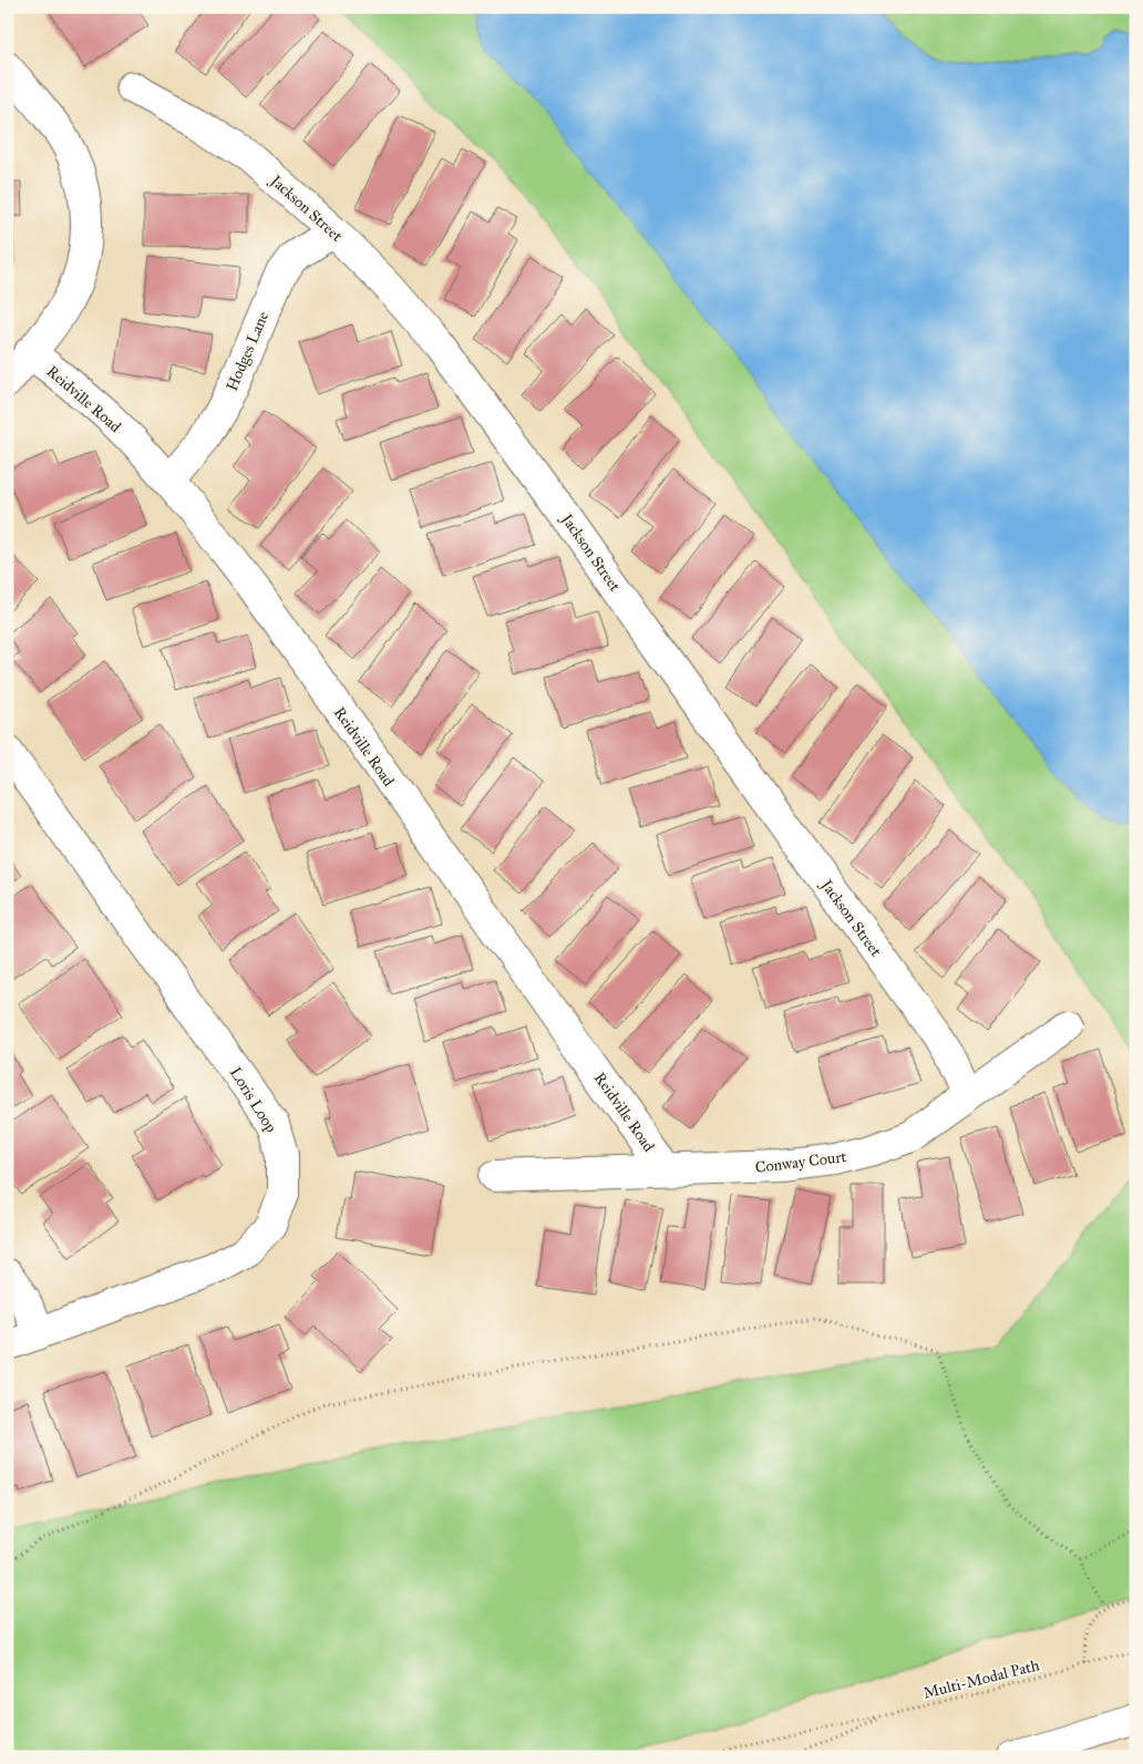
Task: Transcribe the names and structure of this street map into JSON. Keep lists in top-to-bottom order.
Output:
{
  "streets": {
    "street": [
      "Jackson Street",
      "Hodges Lane",
      "Reidville Road",
      "Loris Loop",
      "Conway Court"
    ],
    "path": ["Multi-Modal Path"]
  },
  "crossings": [
    ["Jackson Street", "Hodges Lane"],
    ["Jackson Street", "Conway Court"],
    ["Hodges Lane", "Reidville Road"],
    ["Reidville Road", "Conway Court"]
  ]
}
